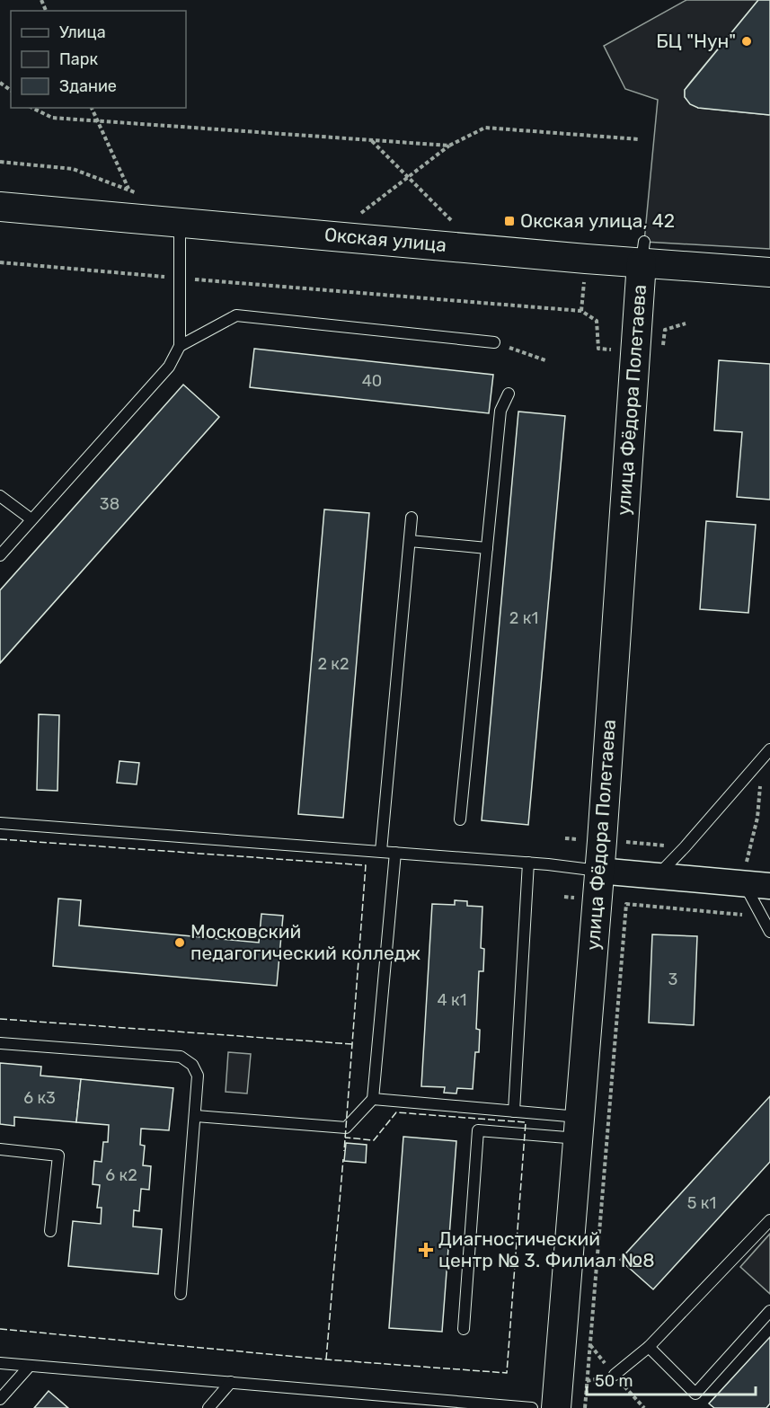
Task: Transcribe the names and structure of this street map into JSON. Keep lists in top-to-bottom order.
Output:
{
  "streets": {
    "main road": ["Окская улица", "улица Фёдора Полетаева"]
  },
  "crossings": [
    ["Окская улица", "улица Фёдора Полетаева"]
  ],
  "places": {
    "other": ["БЦ \"Нун\"", "Московский педагогический колледж"],
    "transit": ["Окская улица, 42"],
    "health": ["Диагностический центр № 3. Филиал №8"]
  },
  "house_numbers": [
    "40",
    "38",
    "2 к1",
    "2 к2",
    "3",
    "4 к1",
    "6 к3",
    "6 к2",
    "5 к1"
  ],
  "legend": ["Улица", "Парк", "Здание"],
  "scale_bar": "50 m"
}
